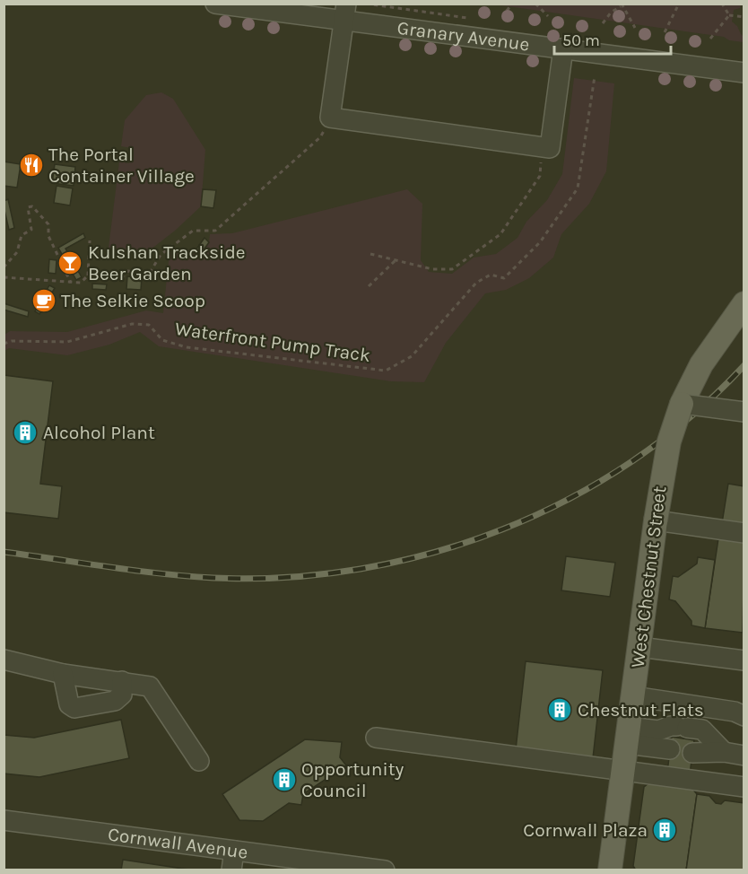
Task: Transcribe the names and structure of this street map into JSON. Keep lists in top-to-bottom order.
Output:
{
  "streets": {
    "main road": ["West Chestnut Street"],
    "street": ["Granary Avenue", "Cornwall Avenue"],
    "path": ["Waterfront Pump Track"]
  },
  "places": {
    "restaurant": ["The Portal Container Village"],
    "bar": ["Kulshan Trackside Beer Garden"],
    "cafe": ["The Selkie Scoop"],
    "building": [
      "Alcohol Plant",
      "Chestnut Flats",
      "Opportunity Council",
      "Cornwall Plaza"
    ]
  },
  "scale_bar": "50 m"
}
